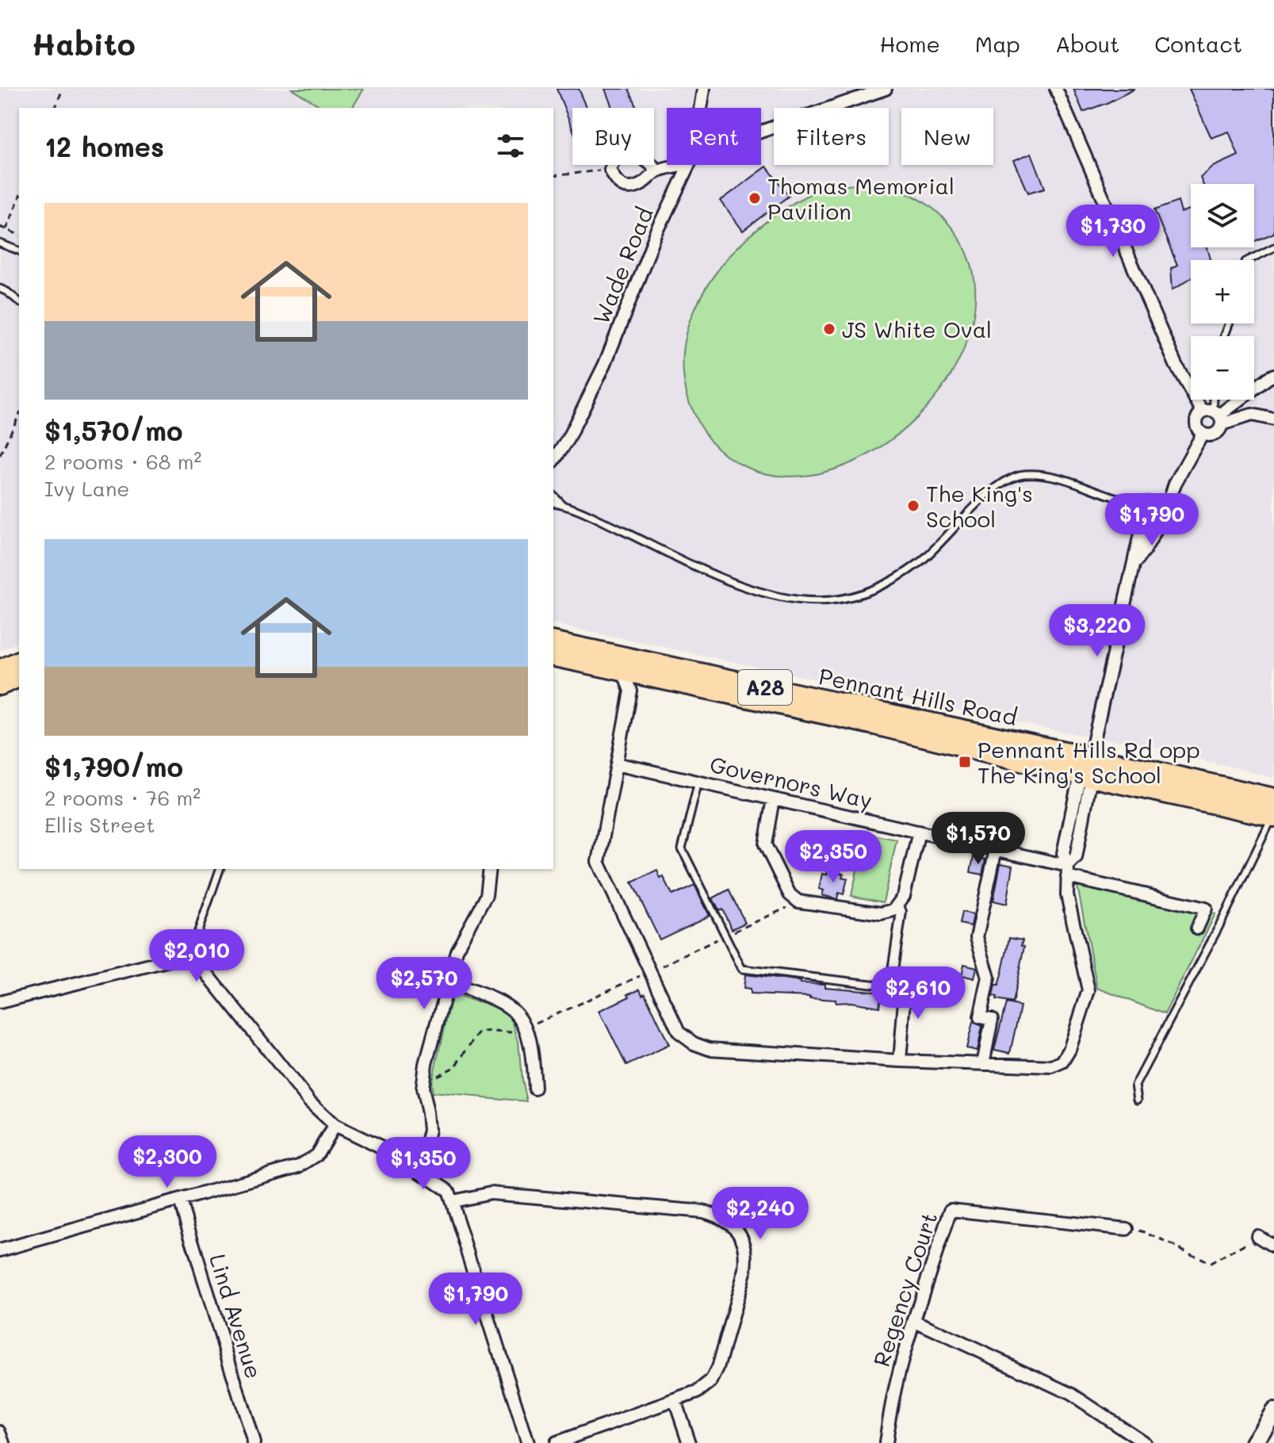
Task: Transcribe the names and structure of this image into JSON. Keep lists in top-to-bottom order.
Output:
{
  "streets": {
    "highway": ["A28", "Pennant Hills Road"],
    "street": [
      "Wade Road",
      "Governors Way",
      "Regency Court",
      "Lind Avenue"
    ]
  },
  "places": {
    "other": ["Thomas Memorial Pavilion", "JS White Oval", "The King's School"],
    "transit": ["Pennant Hills Rd opp The King's School"]
  },
  "page": {
    "header": "Habito",
    "nav": [
      "Home",
      "Map",
      "About",
      "Contact"
    ],
    "chip": [
      "Buy",
      "Rent",
      "Filters",
      "New"
    ],
    "heading": "12 homes",
    "map_buttons": ["+", "−"],
    "list": [
      {
        "name": "$1,570/mo",
        "note": "2 rooms · 68 m² · Ivy Lane"
      },
      {
        "name": "$1,790/mo",
        "note": "2 rooms · 76 m² · Ellis Street"
      }
    ],
    "price": [
      "$1,730",
      "$1,790",
      "$3,220",
      "$1,570",
      "$2,350",
      "$2,010",
      "$2,570",
      "$2,610",
      "$2,300",
      "$1,350",
      "$2,240",
      "$1,790"
    ]
  }
}
